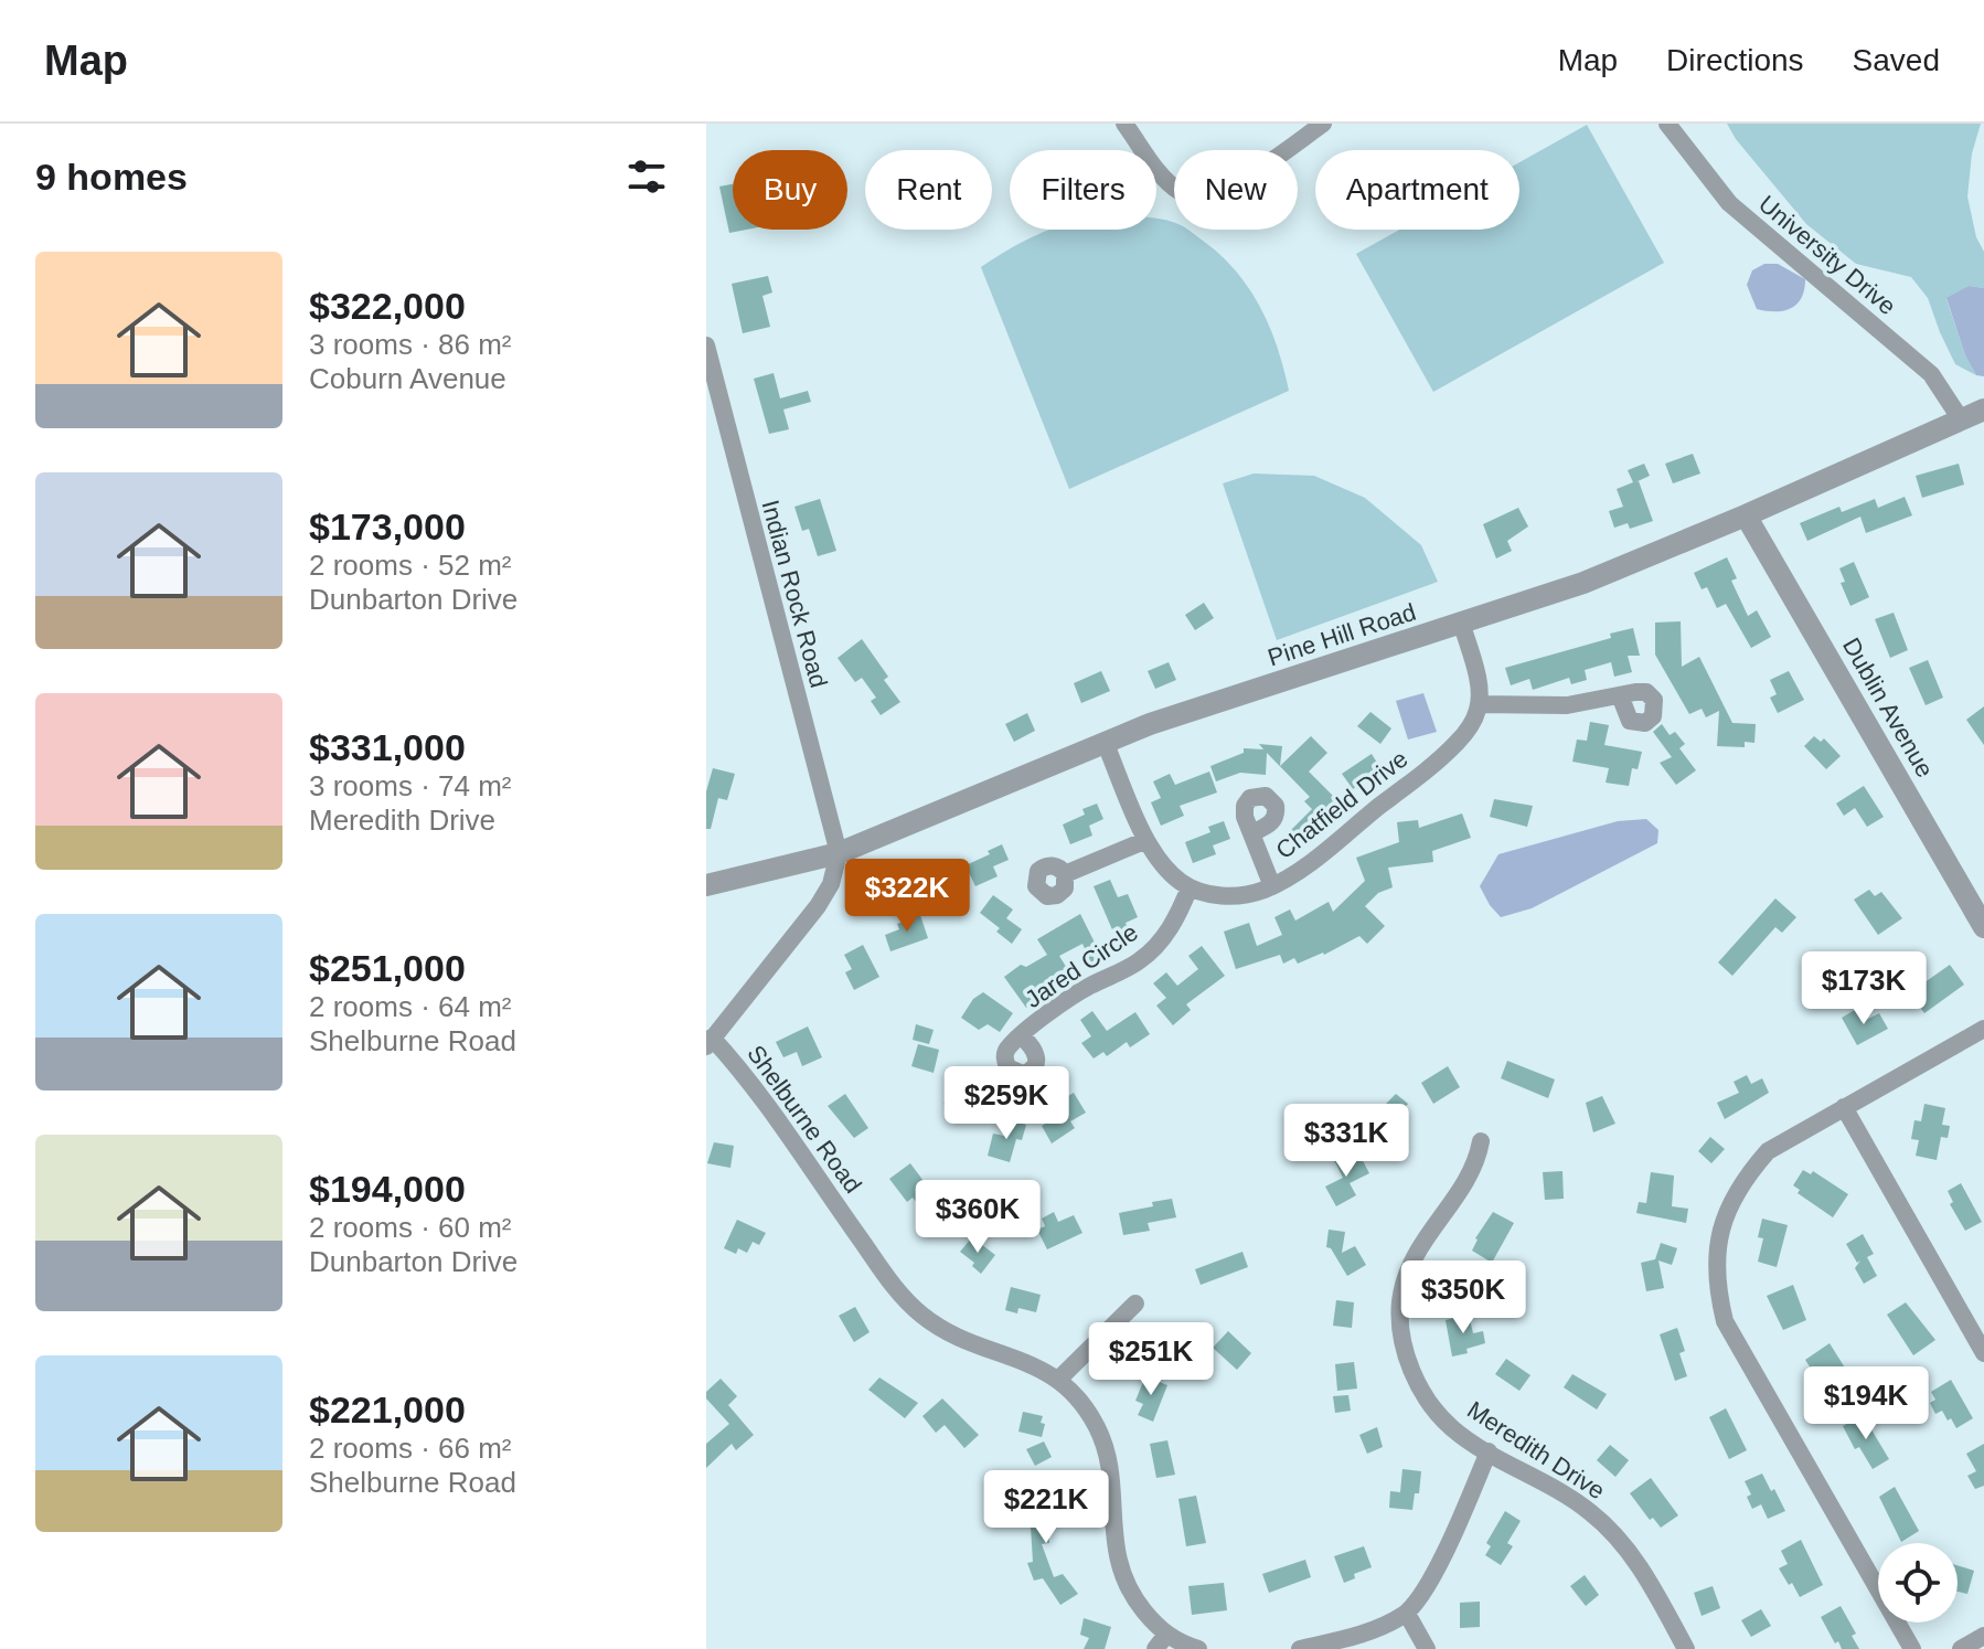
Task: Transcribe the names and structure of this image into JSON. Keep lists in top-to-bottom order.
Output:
{
  "streets": {
    "street": [
      "University Drive",
      "Indian Rock Road",
      "Pine Hill Road",
      "Dublin Avenue",
      "Chatfield Drive",
      "Jared Circle",
      "Shelburne Road",
      "Meredith Drive"
    ]
  },
  "crossings": [
    ["University Drive", "Pine Hill Road"],
    ["Indian Rock Road", "Pine Hill Road"],
    ["Pine Hill Road", "Dublin Avenue"],
    ["Chatfield Drive", "Jared Circle"]
  ],
  "page": {
    "header": "Map",
    "nav": ["Map", "Directions", "Saved"],
    "heading": "9 homes",
    "chip": [
      "Buy",
      "Rent",
      "Filters",
      "New",
      "Apartment"
    ],
    "list": [
      {
        "name": "$322,000",
        "note": "3 rooms · 86 m² · Coburn Avenue"
      },
      {
        "name": "$173,000",
        "note": "2 rooms · 52 m² · Dunbarton Drive"
      },
      {
        "name": "$331,000",
        "note": "3 rooms · 74 m² · Meredith Drive"
      },
      {
        "name": "$251,000",
        "note": "2 rooms · 64 m² · Shelburne Road"
      },
      {
        "name": "$194,000",
        "note": "2 rooms · 60 m² · Dunbarton Drive"
      },
      {
        "name": "$221,000",
        "note": "2 rooms · 66 m² · Shelburne Road"
      }
    ],
    "price": [
      "$322K",
      "$173K",
      "$259K",
      "$331K",
      "$360K",
      "$350K",
      "$251K",
      "$194K",
      "$221K"
    ]
  }
}
